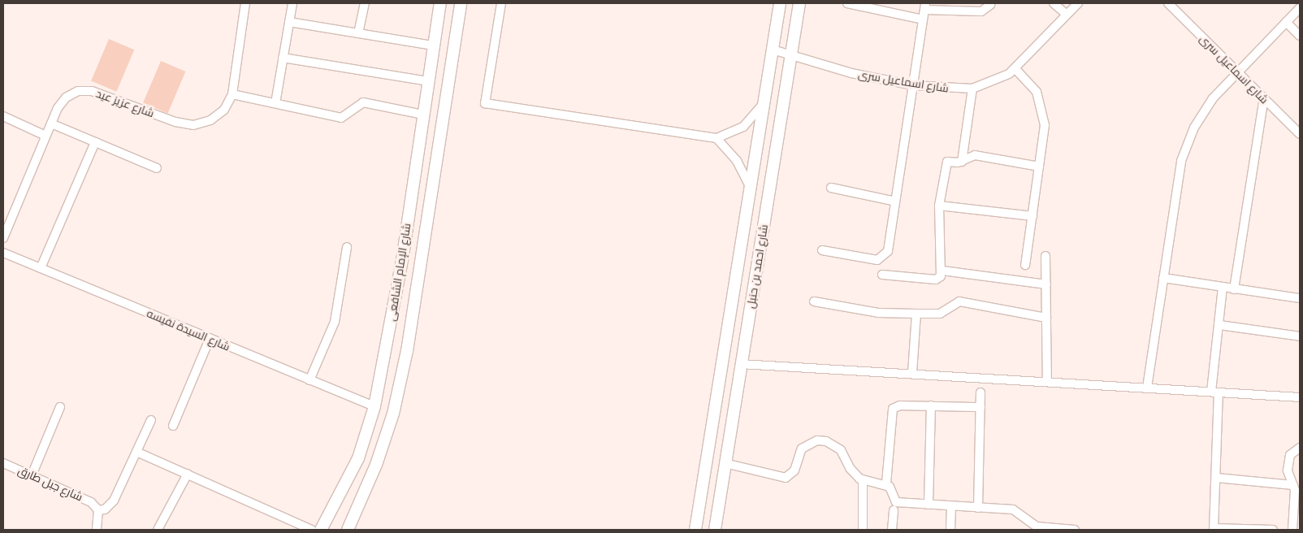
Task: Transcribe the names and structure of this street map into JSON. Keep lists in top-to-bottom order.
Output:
{
  "streets": {
    "street": [
      "شارع اسماعيل سرى",
      "شارع عزيز عيد",
      "شارع احمد بن حنبل",
      "شارع الإمام الشافعى",
      "شارع السيدة نفيسه",
      "شارع جبل طارق"
    ]
  },
  "crossings": [
    ["شارع اسماعيل سرى", "شارع احمد بن حنبل"],
    ["شارع الإمام الشافعى", "شارع السيدة نفيسه"]
  ]
}
